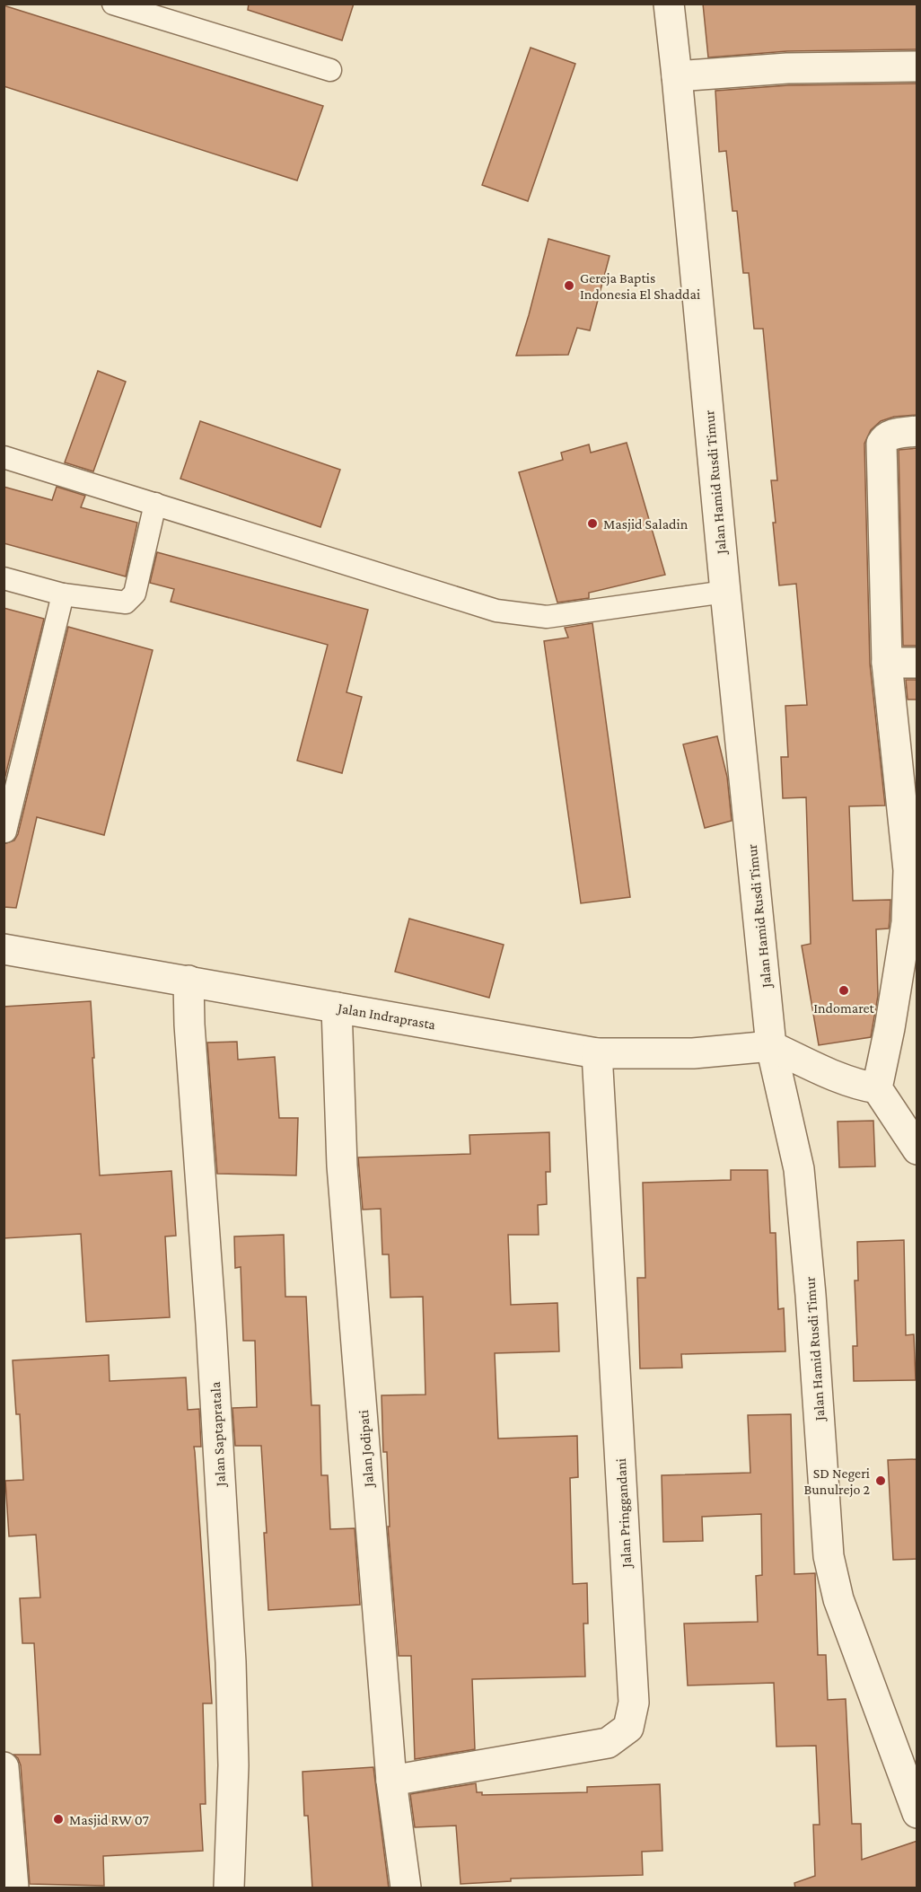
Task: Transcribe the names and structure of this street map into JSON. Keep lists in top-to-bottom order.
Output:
{
  "streets": {
    "street": [
      "Jalan Hamid Rusdi Timur",
      "Jalan Indraprasta",
      "Jalan Saptapratala",
      "Jalan Jodipati",
      "Jalan Pringgandani"
    ]
  },
  "crossings": [
    ["Jalan Hamid Rusdi Timur", "Jalan Indraprasta"],
    ["Jalan Indraprasta", "Jalan Saptapratala"],
    ["Jalan Indraprasta", "Jalan Jodipati"],
    ["Jalan Indraprasta", "Jalan Pringgandani"],
    ["Jalan Jodipati", "Jalan Pringgandani"]
  ],
  "places": [
    "Gereja Baptis Indonesia El Shaddai",
    "Masjid Saladin",
    "Indomaret",
    "SD Negeri Bunulrejo 2",
    "Masjid RW 07"
  ]
}
